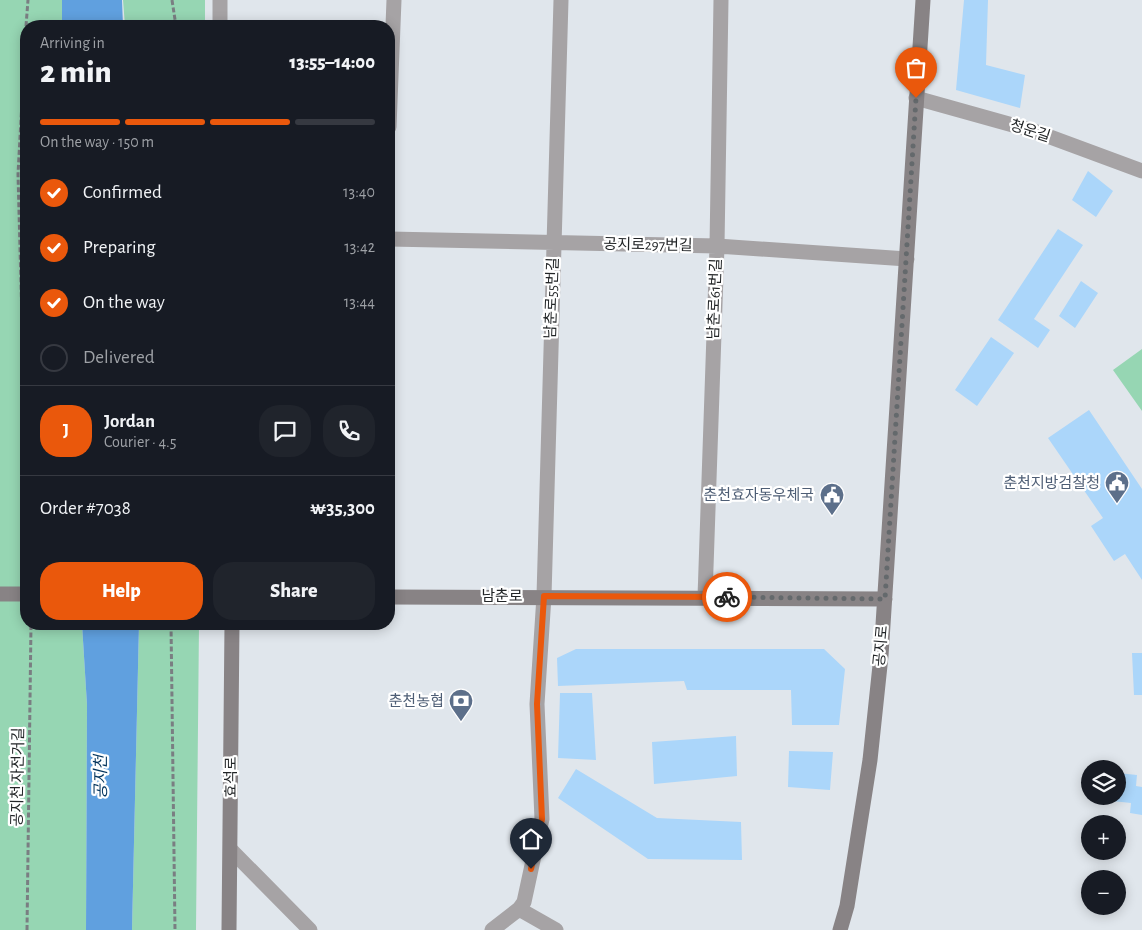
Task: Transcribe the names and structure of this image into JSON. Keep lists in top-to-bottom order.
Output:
{
  "streets": {
    "street": [
      "청운길",
      "공지로297번길",
      "남춘로55번길",
      "남춘로61번길",
      "남춘로",
      "공지로",
      "효석로"
    ],
    "path": ["공지천 자전거길"]
  },
  "crossings": [
    ["청운길", "공지로"],
    ["공지로297번길", "남춘로55번길"],
    ["공지로297번길", "남춘로61번길"],
    ["공지로297번길", "공지로"],
    ["남춘로55번길", "남춘로"],
    ["남춘로61번길", "남춘로"],
    ["남춘로", "공지로"]
  ],
  "water": ["공지천"],
  "places": {
    "public building": ["춘천지방검찰청", "춘천효자동우체국"],
    "bank": ["춘천농협"]
  },
  "page": {
    "heading": ["2 min", "Arriving in", "13:55–14:00"],
    "panel": [
      "Jordan",
      "Courier · 4.5",
      "Order #7038",
      "₩35,300"
    ],
    "bar": "On the way · 150 m",
    "list": [
      ["Confirmed", "13:40"],
      ["Preparing", "13:42"],
      ["On the way", "13:44"],
      "Delivered"
    ],
    "round": "J",
    "buttons": ["Help", "Share"],
    "map_buttons": ["+", "−"]
  }
}
